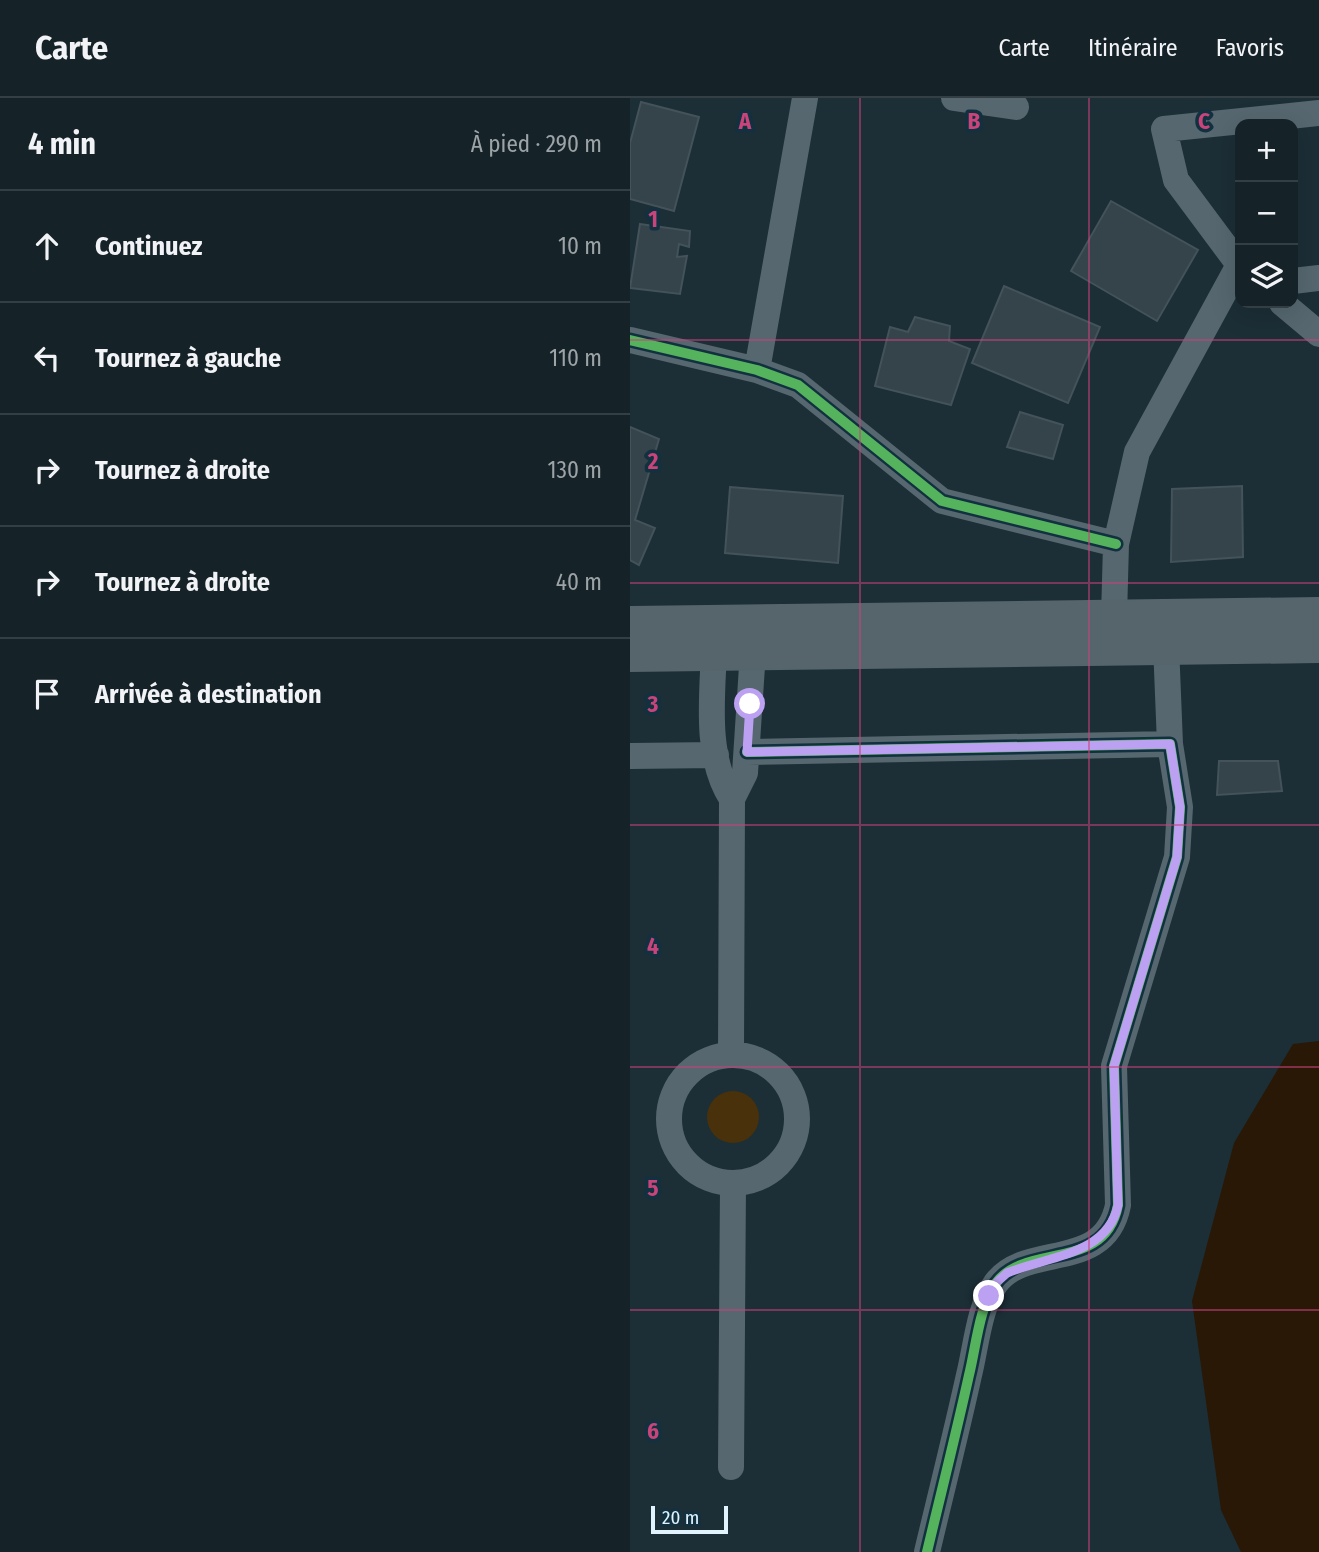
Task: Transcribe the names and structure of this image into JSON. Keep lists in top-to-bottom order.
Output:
{
  "scale_bar": "20 m",
  "page": {
    "header": "Carte",
    "nav": ["Carte", "Itinéraire", "Favoris"],
    "heading": ["4 min", "À pied · 290 m"],
    "map_buttons": ["+", "−"],
    "list": [
      ["Continuez", "10 m"],
      ["Tournez à gauche", "110 m"],
      ["Tournez à droite", "130 m"],
      ["Tournez à droite", "40 m"],
      "Arrivée à destination"
    ],
    "scale": "20 m"
  },
  "grid": {
    "columns": ["A", "B", "C"],
    "rows": [
      "1",
      "2",
      "3",
      "4",
      "5",
      "6"
    ]
  }
}
